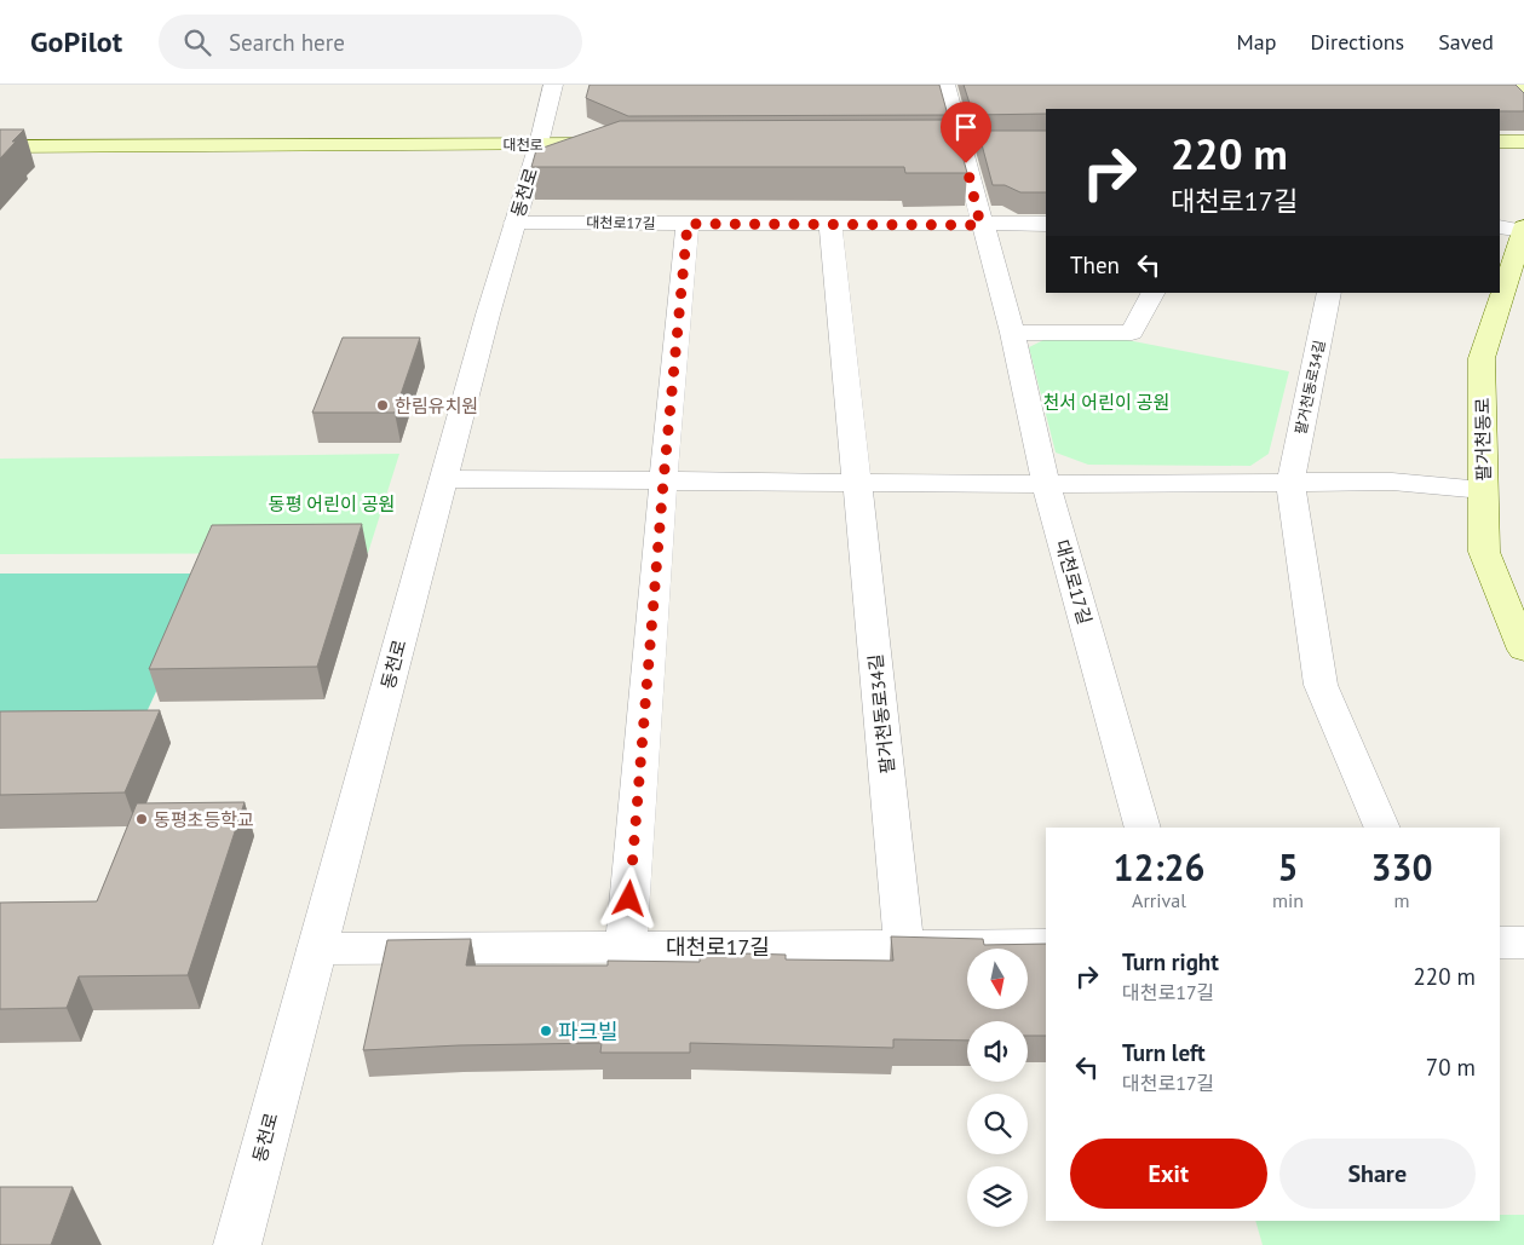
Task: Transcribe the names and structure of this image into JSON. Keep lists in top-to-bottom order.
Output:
{
  "streets": {
    "main road": ["대천로", "팔거천동로"],
    "street": ["동천로", "대천로17길", "팔거천동로34길"]
  },
  "crossings": [
    ["대천로", "동천로"],
    ["동천로", "대천로17길"],
    ["대천로17길", "팔거천동로34길"]
  ],
  "parks": ["천서 어린이 공원", "동평 어린이 공원"],
  "places": ["한림유치원", "동평초등학교", "파크빌"],
  "north": "bottom",
  "page": {
    "header": "GoPilot",
    "search": "Search here",
    "nav": ["Map", "Directions", "Saved"],
    "turn": ["220 m", "대천로17길"],
    "then": "Then",
    "eta": [
      "12:26",
      "Arrival",
      "5",
      "min",
      "330",
      "m"
    ],
    "list": [
      {
        "name": "Turn right",
        "note": "대천로17길",
        "value": "220 m"
      },
      {
        "name": "Turn left",
        "note": "대천로17길",
        "value": "70 m"
      }
    ],
    "buttons": ["Exit", "Share"]
  }
}
